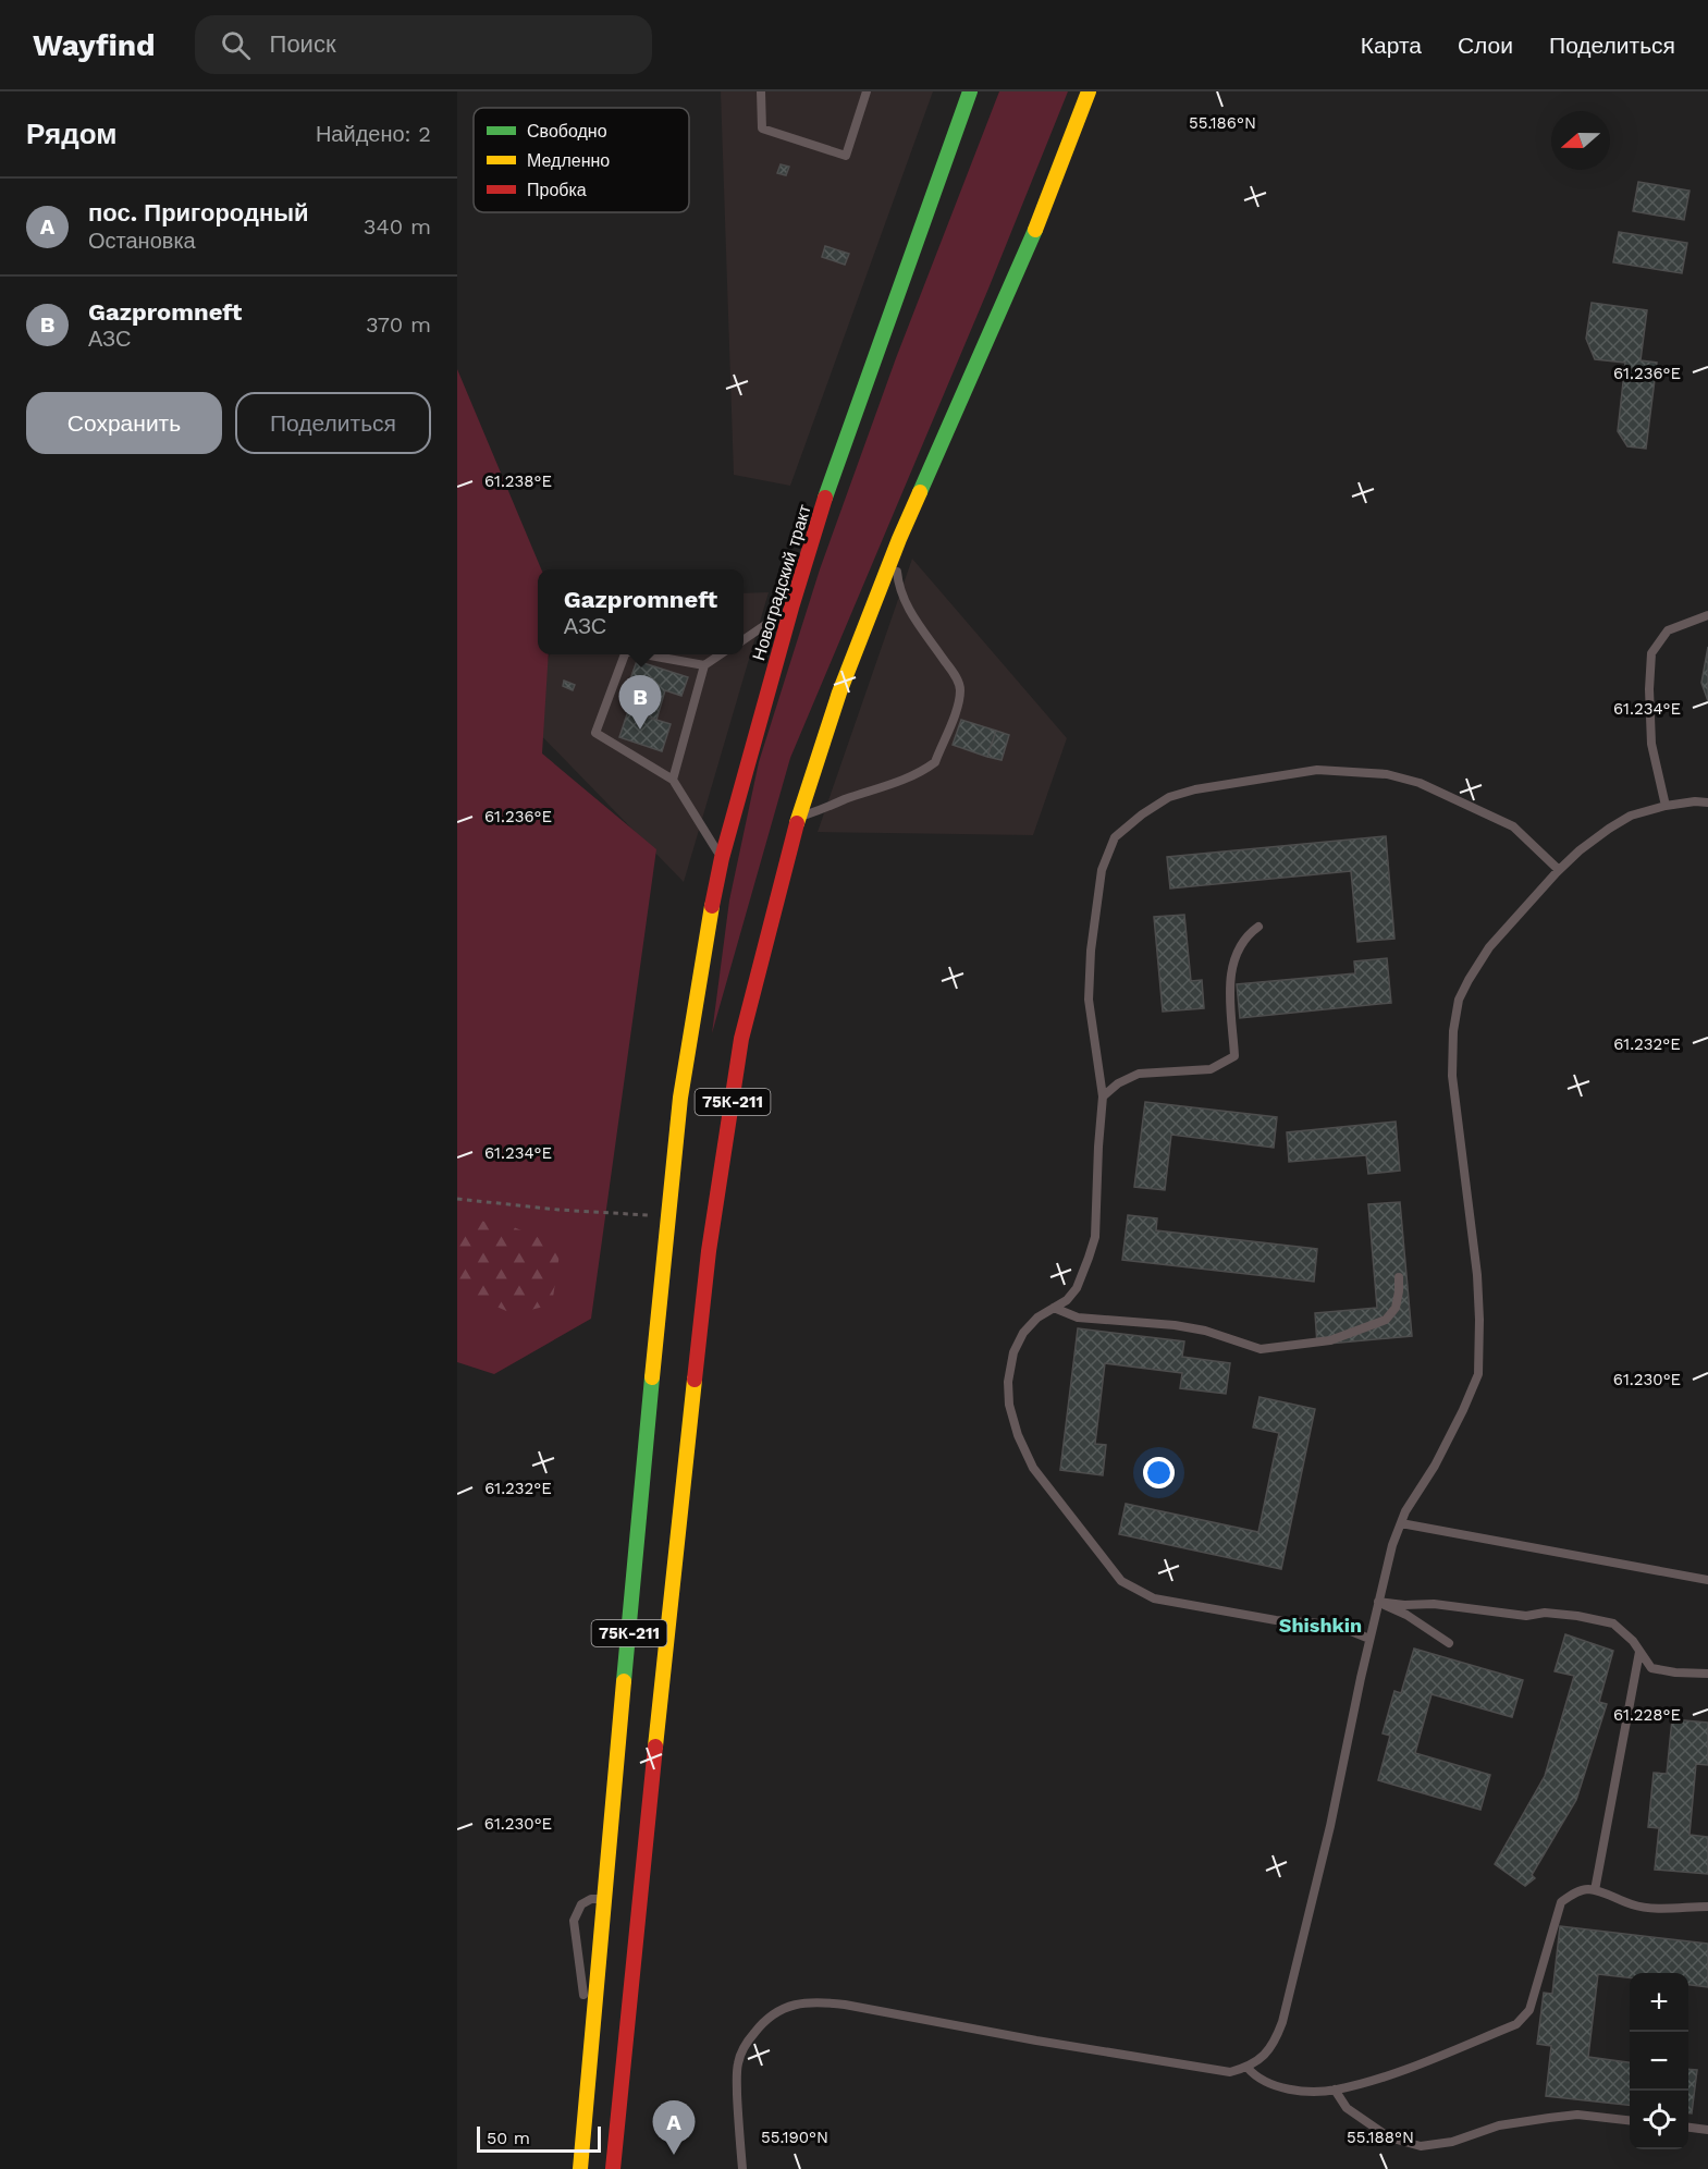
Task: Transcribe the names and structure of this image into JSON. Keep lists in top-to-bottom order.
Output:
{
  "streets": {
    "main road": ["Новоградский тракт", "75К-211"]
  },
  "crossings": [
    ["Новоградский тракт", "75К-211"]
  ],
  "districts": ["Shishkin"],
  "legend": ["Свободно", "Медленно", "Пробка"],
  "scale_bar": "50 m",
  "north": "left",
  "page": {
    "header": "Wayfind",
    "search": "Поиск",
    "nav": ["Карта", "Слои", "Поделиться"],
    "heading": ["Рядом", "Найдено: 2"],
    "list": [
      {
        "mark": "A",
        "name": "пос. Пригородный",
        "note": "Остановка",
        "value": "340 m"
      },
      {
        "mark": "B",
        "name": "Gazpromneft",
        "note": "АЗС",
        "value": "370 m"
      }
    ],
    "buttons": ["Сохранить", "Поделиться"],
    "popup": ["Gazpromneft", "АЗС"],
    "pins": ["B", "A"],
    "map_buttons": ["+", "−"],
    "scale": "50 m"
  },
  "coordinates": [
    "55.186°N",
    "61.236°E",
    "61.238°E",
    "61.234°E",
    "61.232°E",
    "61.230°E",
    "61.228°E",
    "55.190°N",
    "55.188°N"
  ]
}
